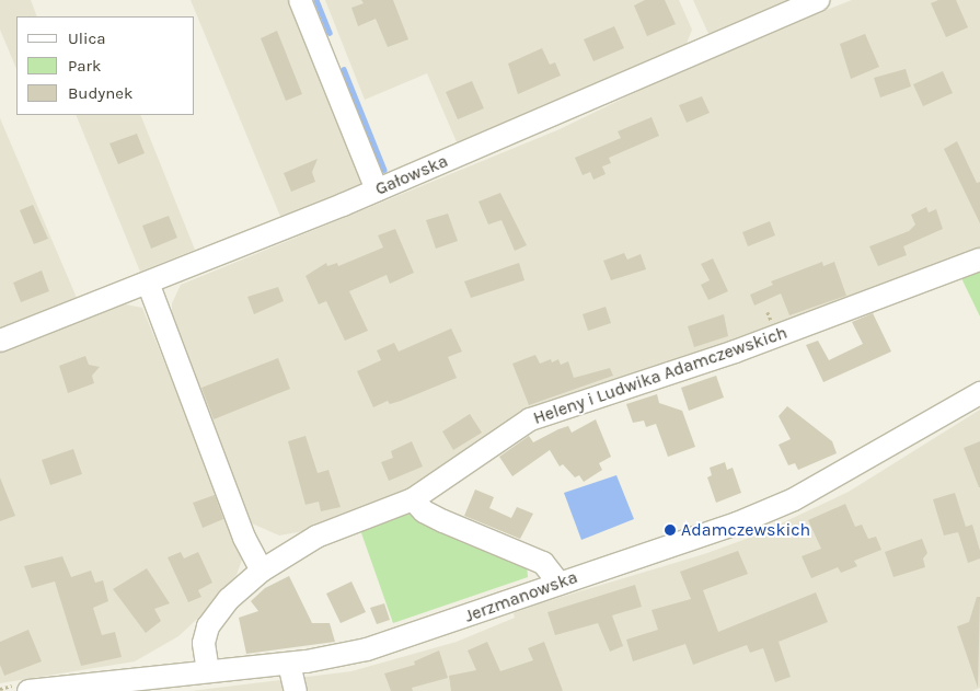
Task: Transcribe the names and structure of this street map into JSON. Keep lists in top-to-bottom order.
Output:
{
  "streets": {
    "street": ["Gałowska", "Heleny i Ludwika Adamczewskich", "Jerzmanowska"]
  },
  "crossings": [
    ["Heleny i Ludwika Adamczewskich", "Jerzmanowska"]
  ],
  "places": ["Adamczewskich"],
  "legend": ["Ulica", "Park", "Budynek"]
}
